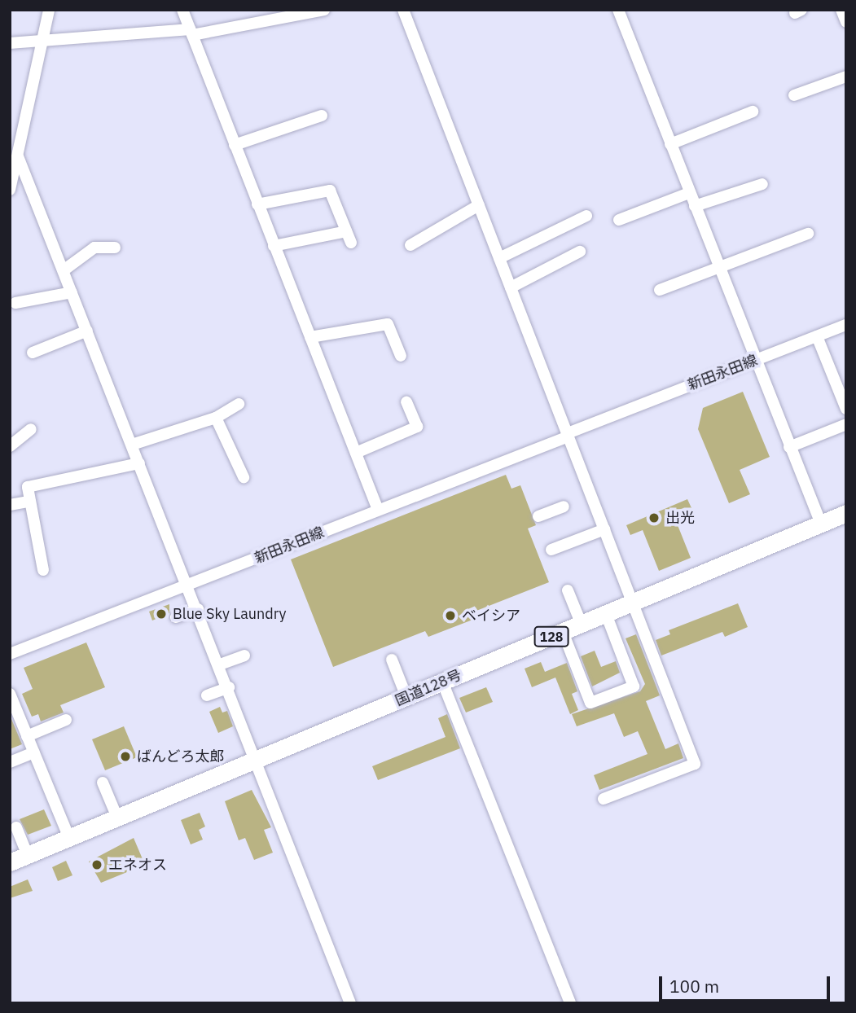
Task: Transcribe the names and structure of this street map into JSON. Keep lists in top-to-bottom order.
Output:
{
  "streets": {
    "highway": ["128", "国道128号"],
    "street": ["新田永田線"]
  },
  "places": [
    "出光",
    "Blue Sky Laundry",
    "ベイシア",
    "ばんどろ太郎",
    "エネオス"
  ],
  "scale_bar": "100 m"
}
